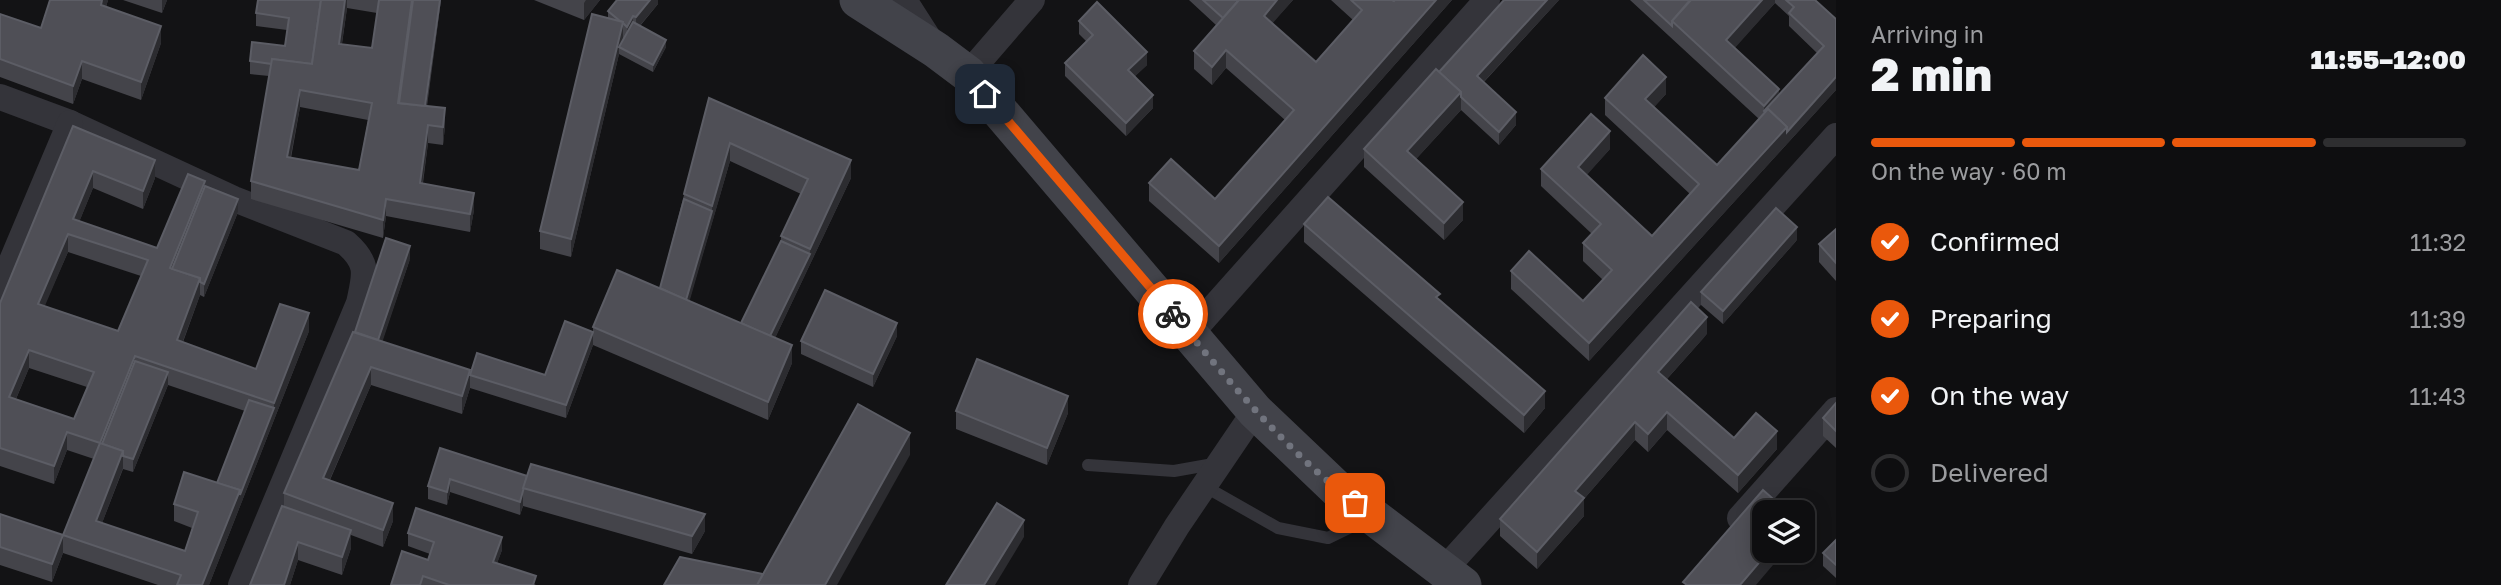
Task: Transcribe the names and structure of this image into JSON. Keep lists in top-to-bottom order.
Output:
{
  "page": {
    "heading": ["2 min", "Arriving in", "11:55–12:00"],
    "bar": "On the way · 60 m",
    "list": [
      ["Confirmed", "11:32"],
      ["Preparing", "11:39"],
      ["On the way", "11:43"],
      "Delivered"
    ]
  }
}
